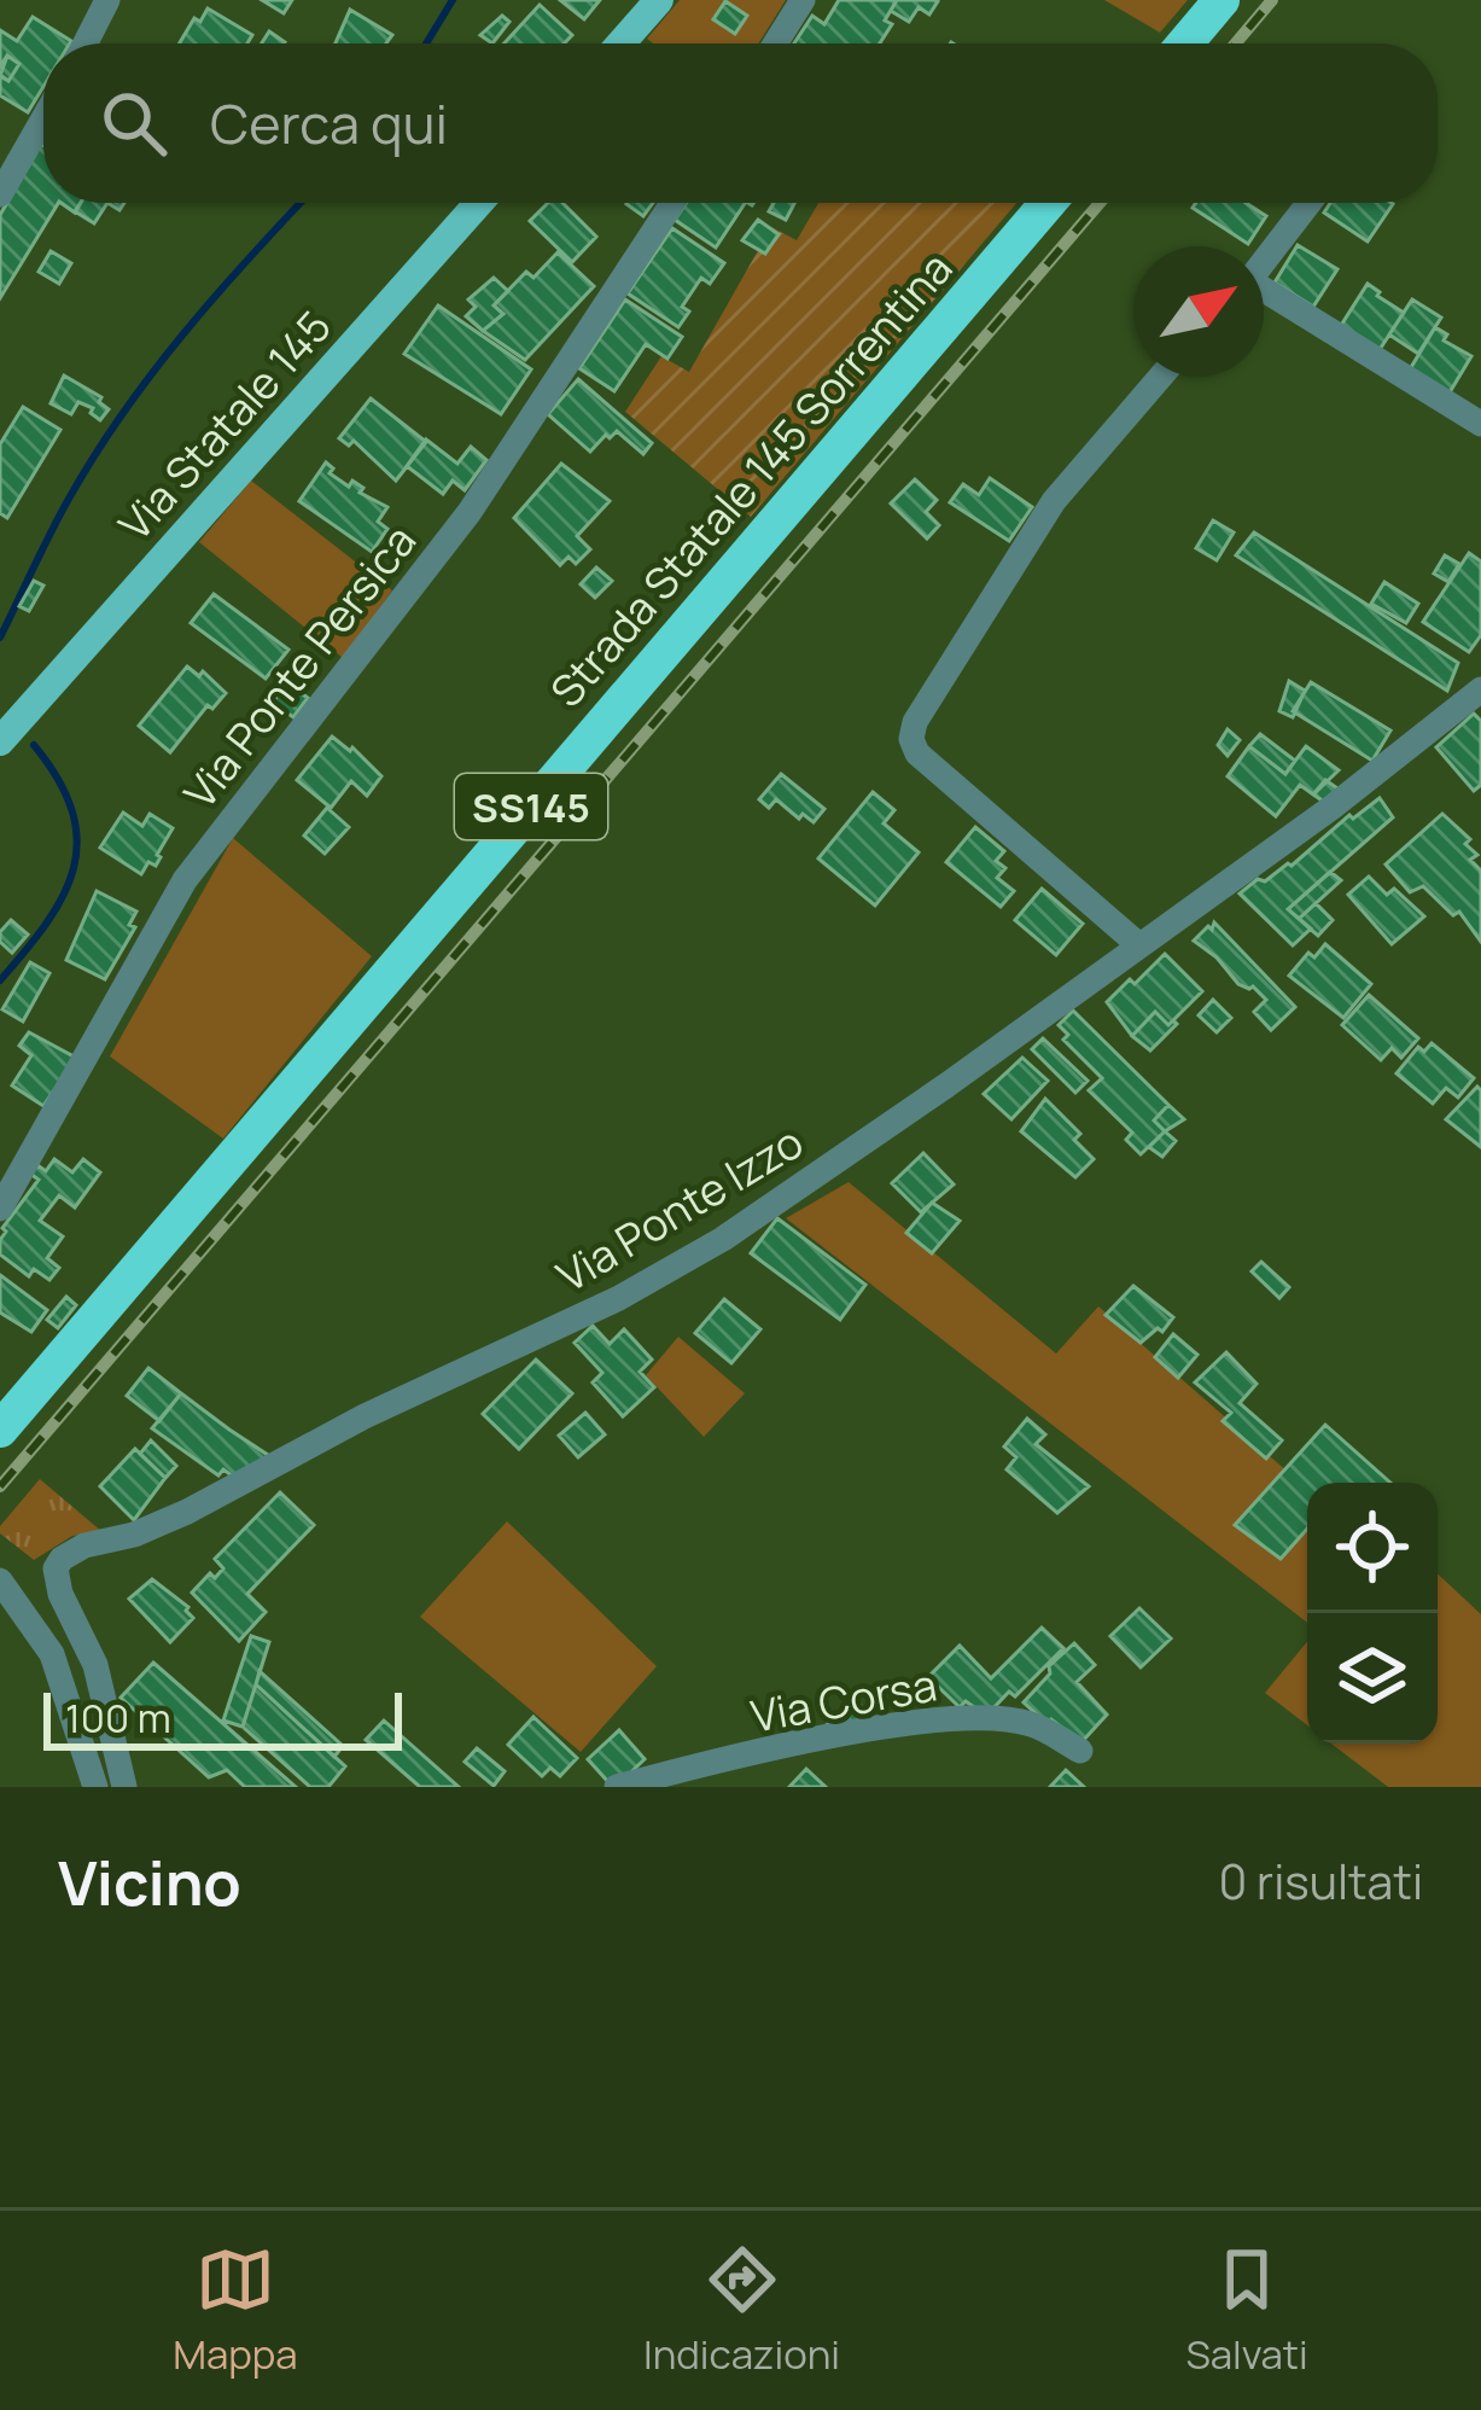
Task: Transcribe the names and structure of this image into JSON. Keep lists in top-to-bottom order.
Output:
{
  "streets": {
    "highway": ["Strada Statale 145 Sorrentina", "SS145"],
    "main road": ["Via Statale 145"],
    "street": ["Via Ponte Persica", "Via Ponte Izzo", "Via Corsa"]
  },
  "scale_bar": "100 m",
  "north": "top right",
  "page": {
    "search": "Cerca qui",
    "scale": "100 m",
    "heading": ["Vicino", "0 risultati"],
    "nav": ["Mappa", "Indicazioni", "Salvati"]
  }
}
